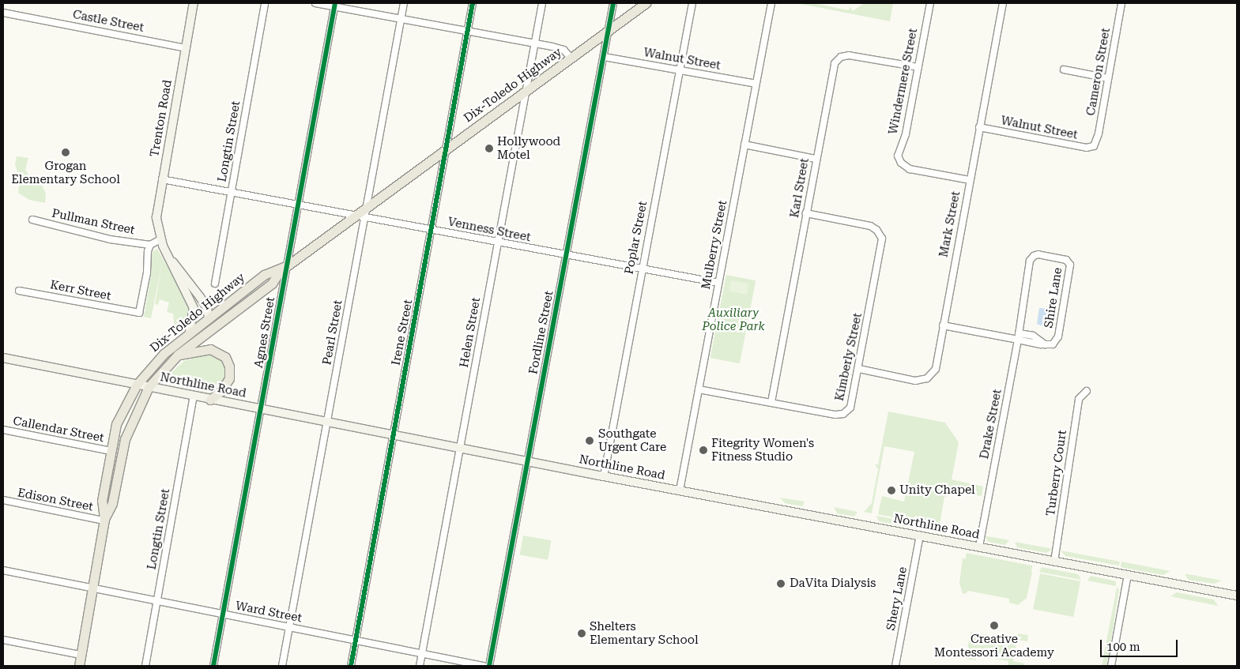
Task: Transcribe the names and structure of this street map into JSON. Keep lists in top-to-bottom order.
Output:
{
  "streets": {
    "main road": ["Dix-Toledo Highway", "Trenton Road", "Northline Road"],
    "street": [
      "Castle Street",
      "Walnut Street",
      "Cameron Street",
      "Windermere Street",
      "Longtin Street",
      "Karl Street",
      "Pullman Street",
      "Mark Street",
      "Venness Street",
      "Poplar Street",
      "Mulberry Street",
      "Kerr Street",
      "Shire Lane",
      "Agnes Street",
      "Pearl Street",
      "Irene Street",
      "Helen Street",
      "Fordline Street",
      "Kimberly Street",
      "Drake Street",
      "Callendar Street",
      "Turberry Court",
      "Edison Street",
      "Shery Lane",
      "Ward Street"
    ]
  },
  "crossings": [
    ["Castle Street", "Trenton Road"],
    ["Walnut Street", "Cameron Street"],
    ["Walnut Street", "Mark Street"],
    ["Walnut Street", "Poplar Street"],
    ["Walnut Street", "Mulberry Street"],
    ["Walnut Street", "Fordline Street"],
    ["Windermere Street", "Karl Street"],
    ["Windermere Street", "Mark Street"],
    ["Dix-Toledo Highway", "Trenton Road"],
    ["Dix-Toledo Highway", "Venness Street"],
    ["Dix-Toledo Highway", "Agnes Street"],
    ["Dix-Toledo Highway", "Pearl Street"],
    ["Dix-Toledo Highway", "Irene Street"],
    ["Dix-Toledo Highway", "Helen Street"],
    ["Dix-Toledo Highway", "Fordline Street"],
    ["Dix-Toledo Highway", "Northline Road"],
    ["Dix-Toledo Highway", "Callendar Street"],
    ["Dix-Toledo Highway", "Edison Street"],
    ["Dix-Toledo Highway", "Ward Street"],
    ["Trenton Road", "Venness Street"],
    ["Longtin Street", "Venness Street"],
    ["Longtin Street", "Northline Road"],
    ["Longtin Street", "Ward Street"],
    ["Karl Street", "Kimberly Street"],
    ["Pullman Street", "Kerr Street"],
    ["Mark Street", "Kimberly Street"],
    ["Venness Street", "Poplar Street"],
    ["Venness Street", "Mulberry Street"],
    ["Venness Street", "Agnes Street"],
    ["Venness Street", "Pearl Street"],
    ["Venness Street", "Irene Street"],
    ["Venness Street", "Helen Street"],
    ["Venness Street", "Fordline Street"],
    ["Poplar Street", "Northline Road"],
    ["Mulberry Street", "Kimberly Street"],
    ["Mulberry Street", "Northline Road"],
    ["Shire Lane", "Drake Street"],
    ["Agnes Street", "Northline Road"],
    ["Agnes Street", "Ward Street"],
    ["Pearl Street", "Northline Road"],
    ["Pearl Street", "Ward Street"],
    ["Irene Street", "Northline Road"],
    ["Irene Street", "Ward Street"],
    ["Helen Street", "Northline Road"],
    ["Helen Street", "Ward Street"],
    ["Fordline Street", "Northline Road"],
    ["Northline Road", "Drake Street"],
    ["Northline Road", "Turberry Court"],
    ["Northline Road", "Shery Lane"]
  ],
  "parks": ["Auxiliary Police Park"],
  "places": [
    "Hollywood Motel",
    "Grogan Elementary School",
    "Southgate Urgent Care",
    "Fitegrity Women's Fitness Studio",
    "Unity Chapel",
    "DaVita Dialysis",
    "Creative Montessori Academy",
    "Shelters Elementary School"
  ],
  "scale_bar": "100 m"
}
